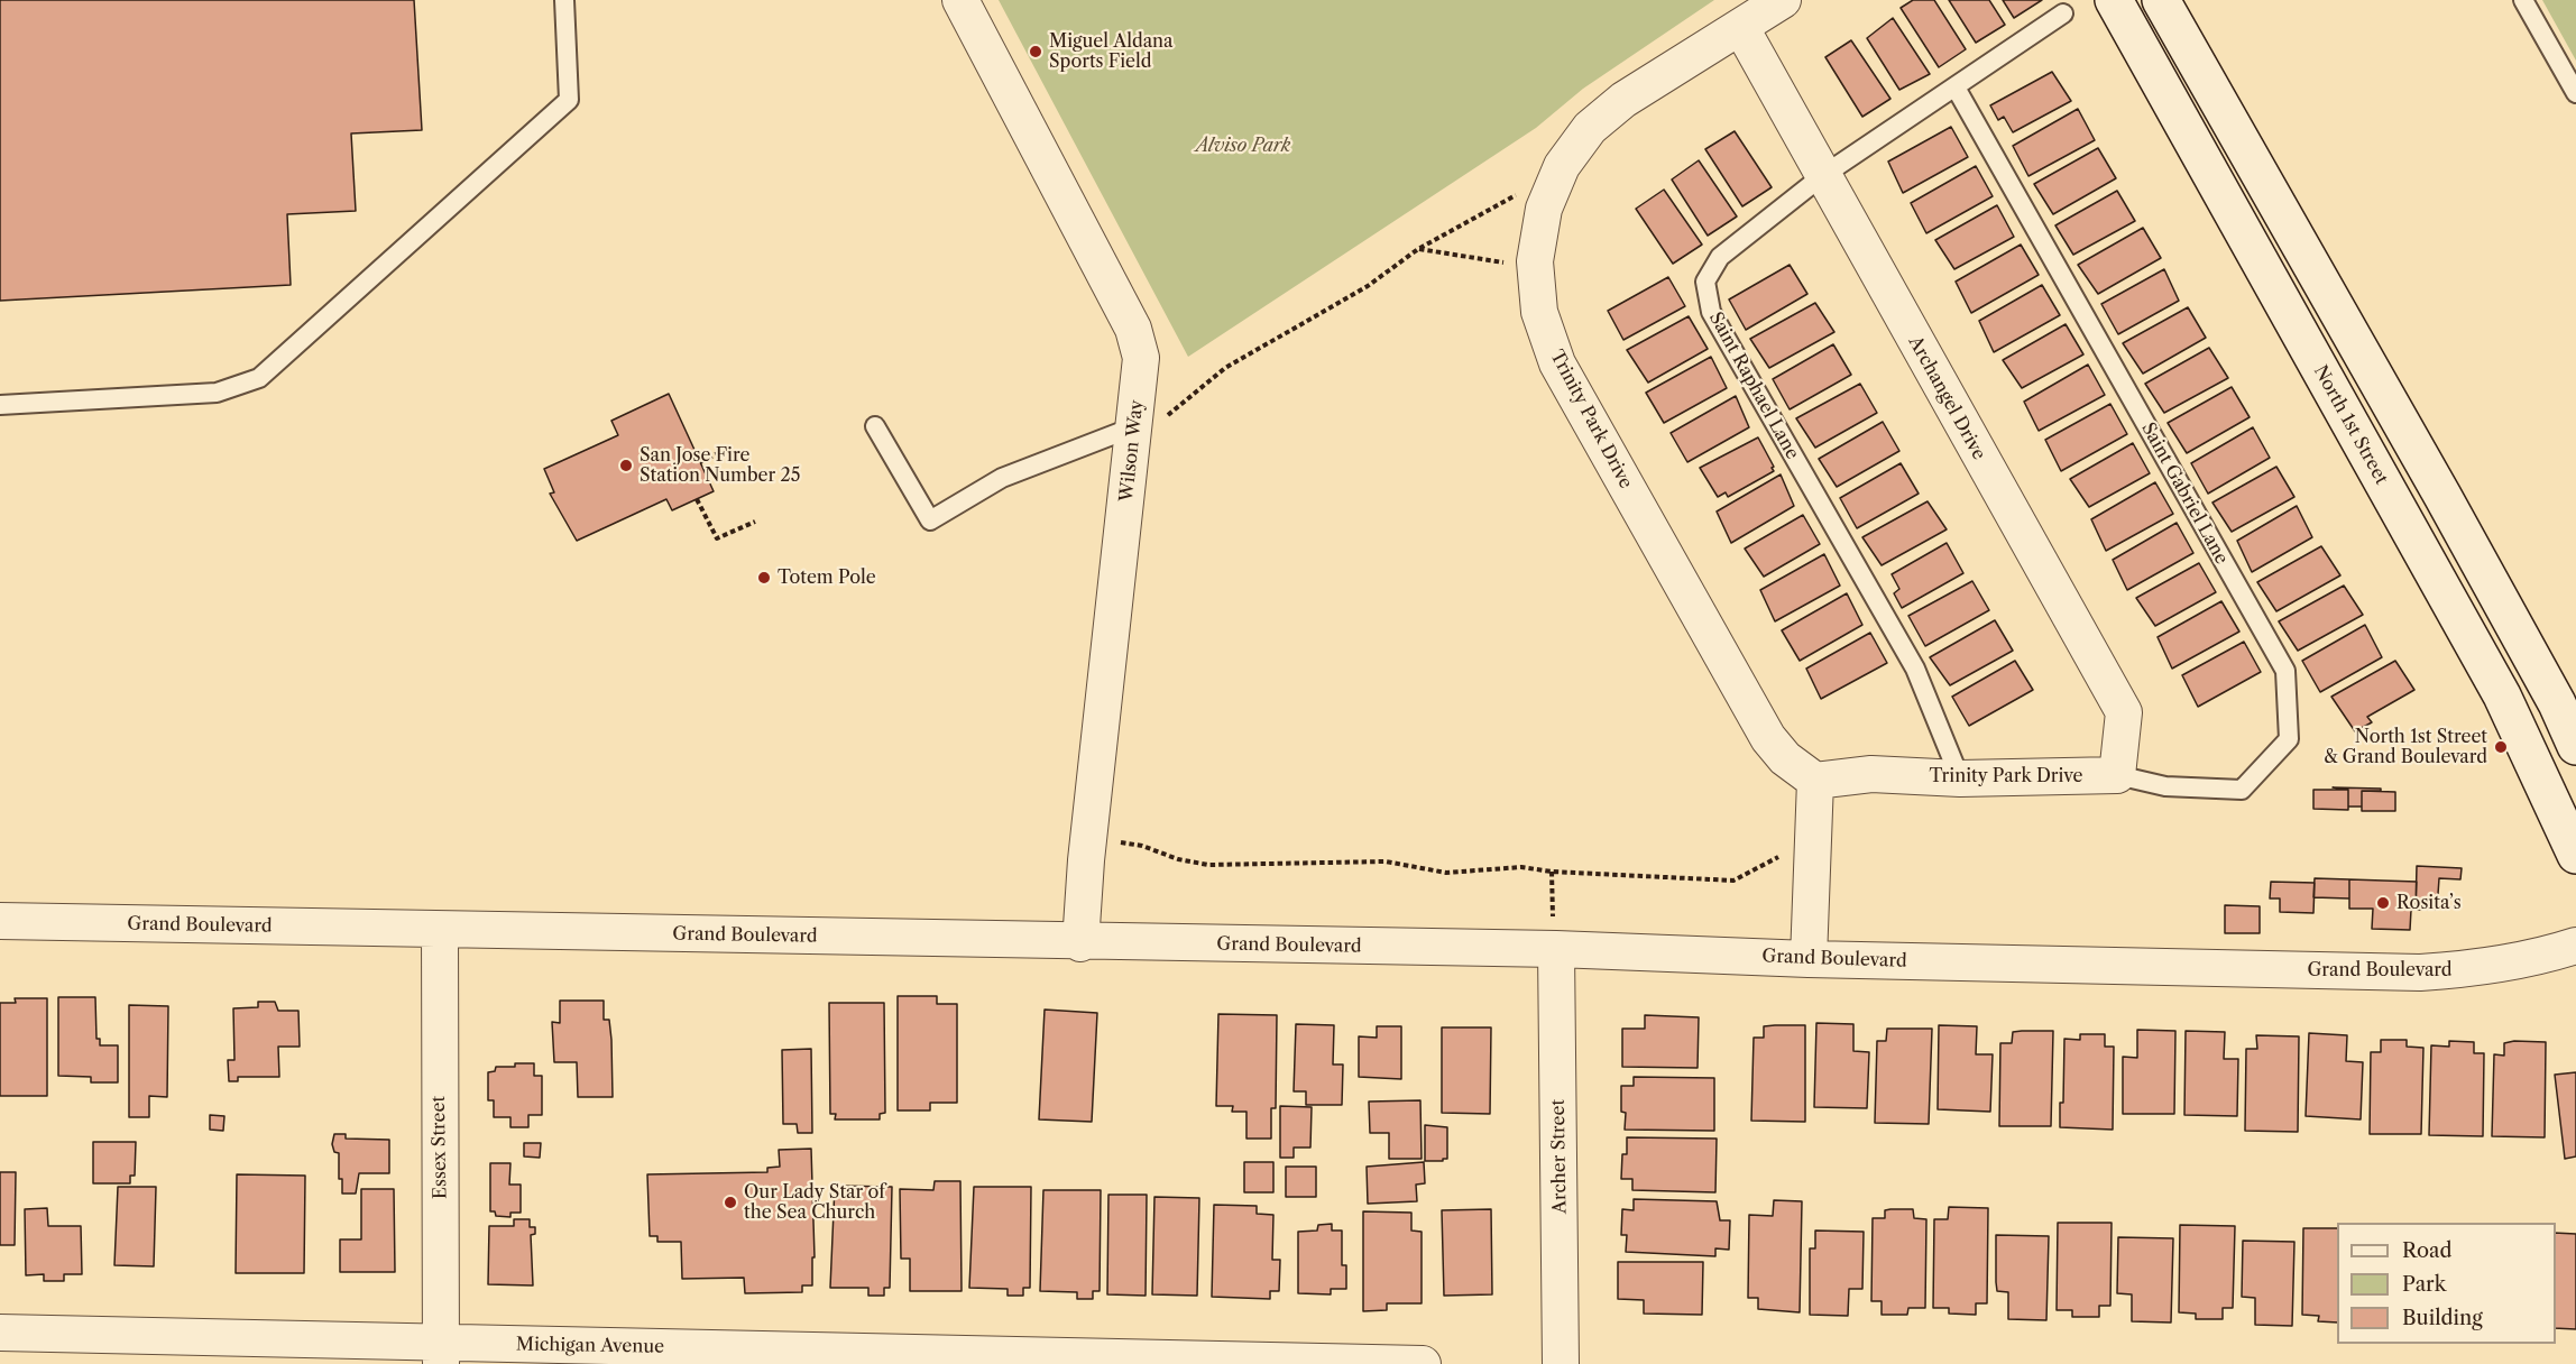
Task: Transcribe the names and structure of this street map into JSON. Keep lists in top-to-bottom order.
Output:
{
  "streets": {
    "main road": ["North 1st Street"],
    "street": [
      "Archangel Drive",
      "Trinity Park Drive",
      "Wilson Way",
      "Grand Boulevard",
      "Essex Street",
      "Archer Street",
      "Michigan Avenue"
    ],
    "lane": ["Saint Raphael Lane", "Saint Gabriel Lane"]
  },
  "crossings": [
    ["Saint Raphael Lane", "Archangel Drive"],
    ["Saint Raphael Lane", "Trinity Park Drive"],
    ["Saint Raphael Lane", "Saint Gabriel Lane"],
    ["Archangel Drive", "Trinity Park Drive"],
    ["Archangel Drive", "Saint Gabriel Lane"],
    ["Trinity Park Drive", "Saint Gabriel Lane"],
    ["Wilson Way", "Grand Boulevard"],
    ["Grand Boulevard", "Essex Street"],
    ["Grand Boulevard", "Archer Street"],
    ["Essex Street", "Michigan Avenue"]
  ],
  "parks": ["Alviso Park"],
  "places": [
    "Miguel Aldana Sports Field",
    "San Jose Fire Station Number 25",
    "Totem Pole",
    "North 1st Street & Grand Boulevard",
    "Rosita’s",
    "Our Lady Star of the Sea Church"
  ],
  "legend": ["Road", "Park", "Building"]
}
